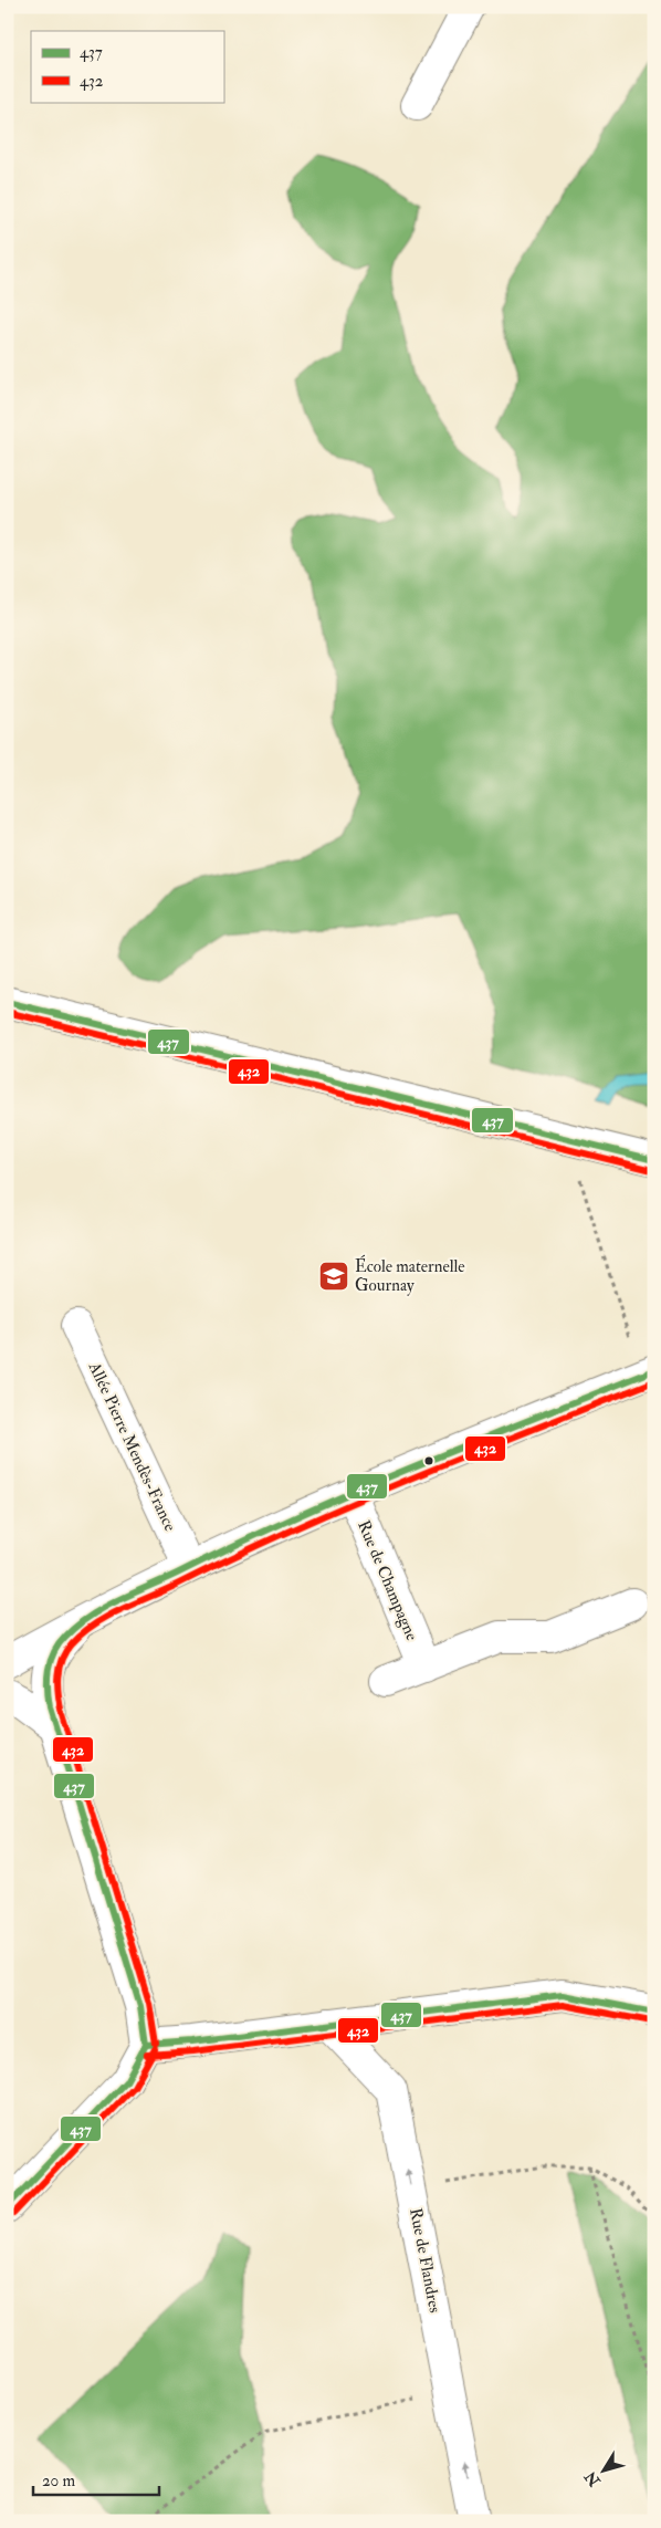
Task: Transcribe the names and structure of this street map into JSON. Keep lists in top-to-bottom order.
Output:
{
  "streets": {
    "street": ["Allée Pierre Mendès-France", "Rue de Champagne", "Rue de Flandres"]
  },
  "one_way": ["Rue de Flandres"],
  "places": {
    "school or university": ["École maternelle Gournay"]
  },
  "lines": ["transit line 437", "transit line 432"],
  "legend": ["437", "432"],
  "scale_bar": "20 m",
  "north": "bottom left"
}
